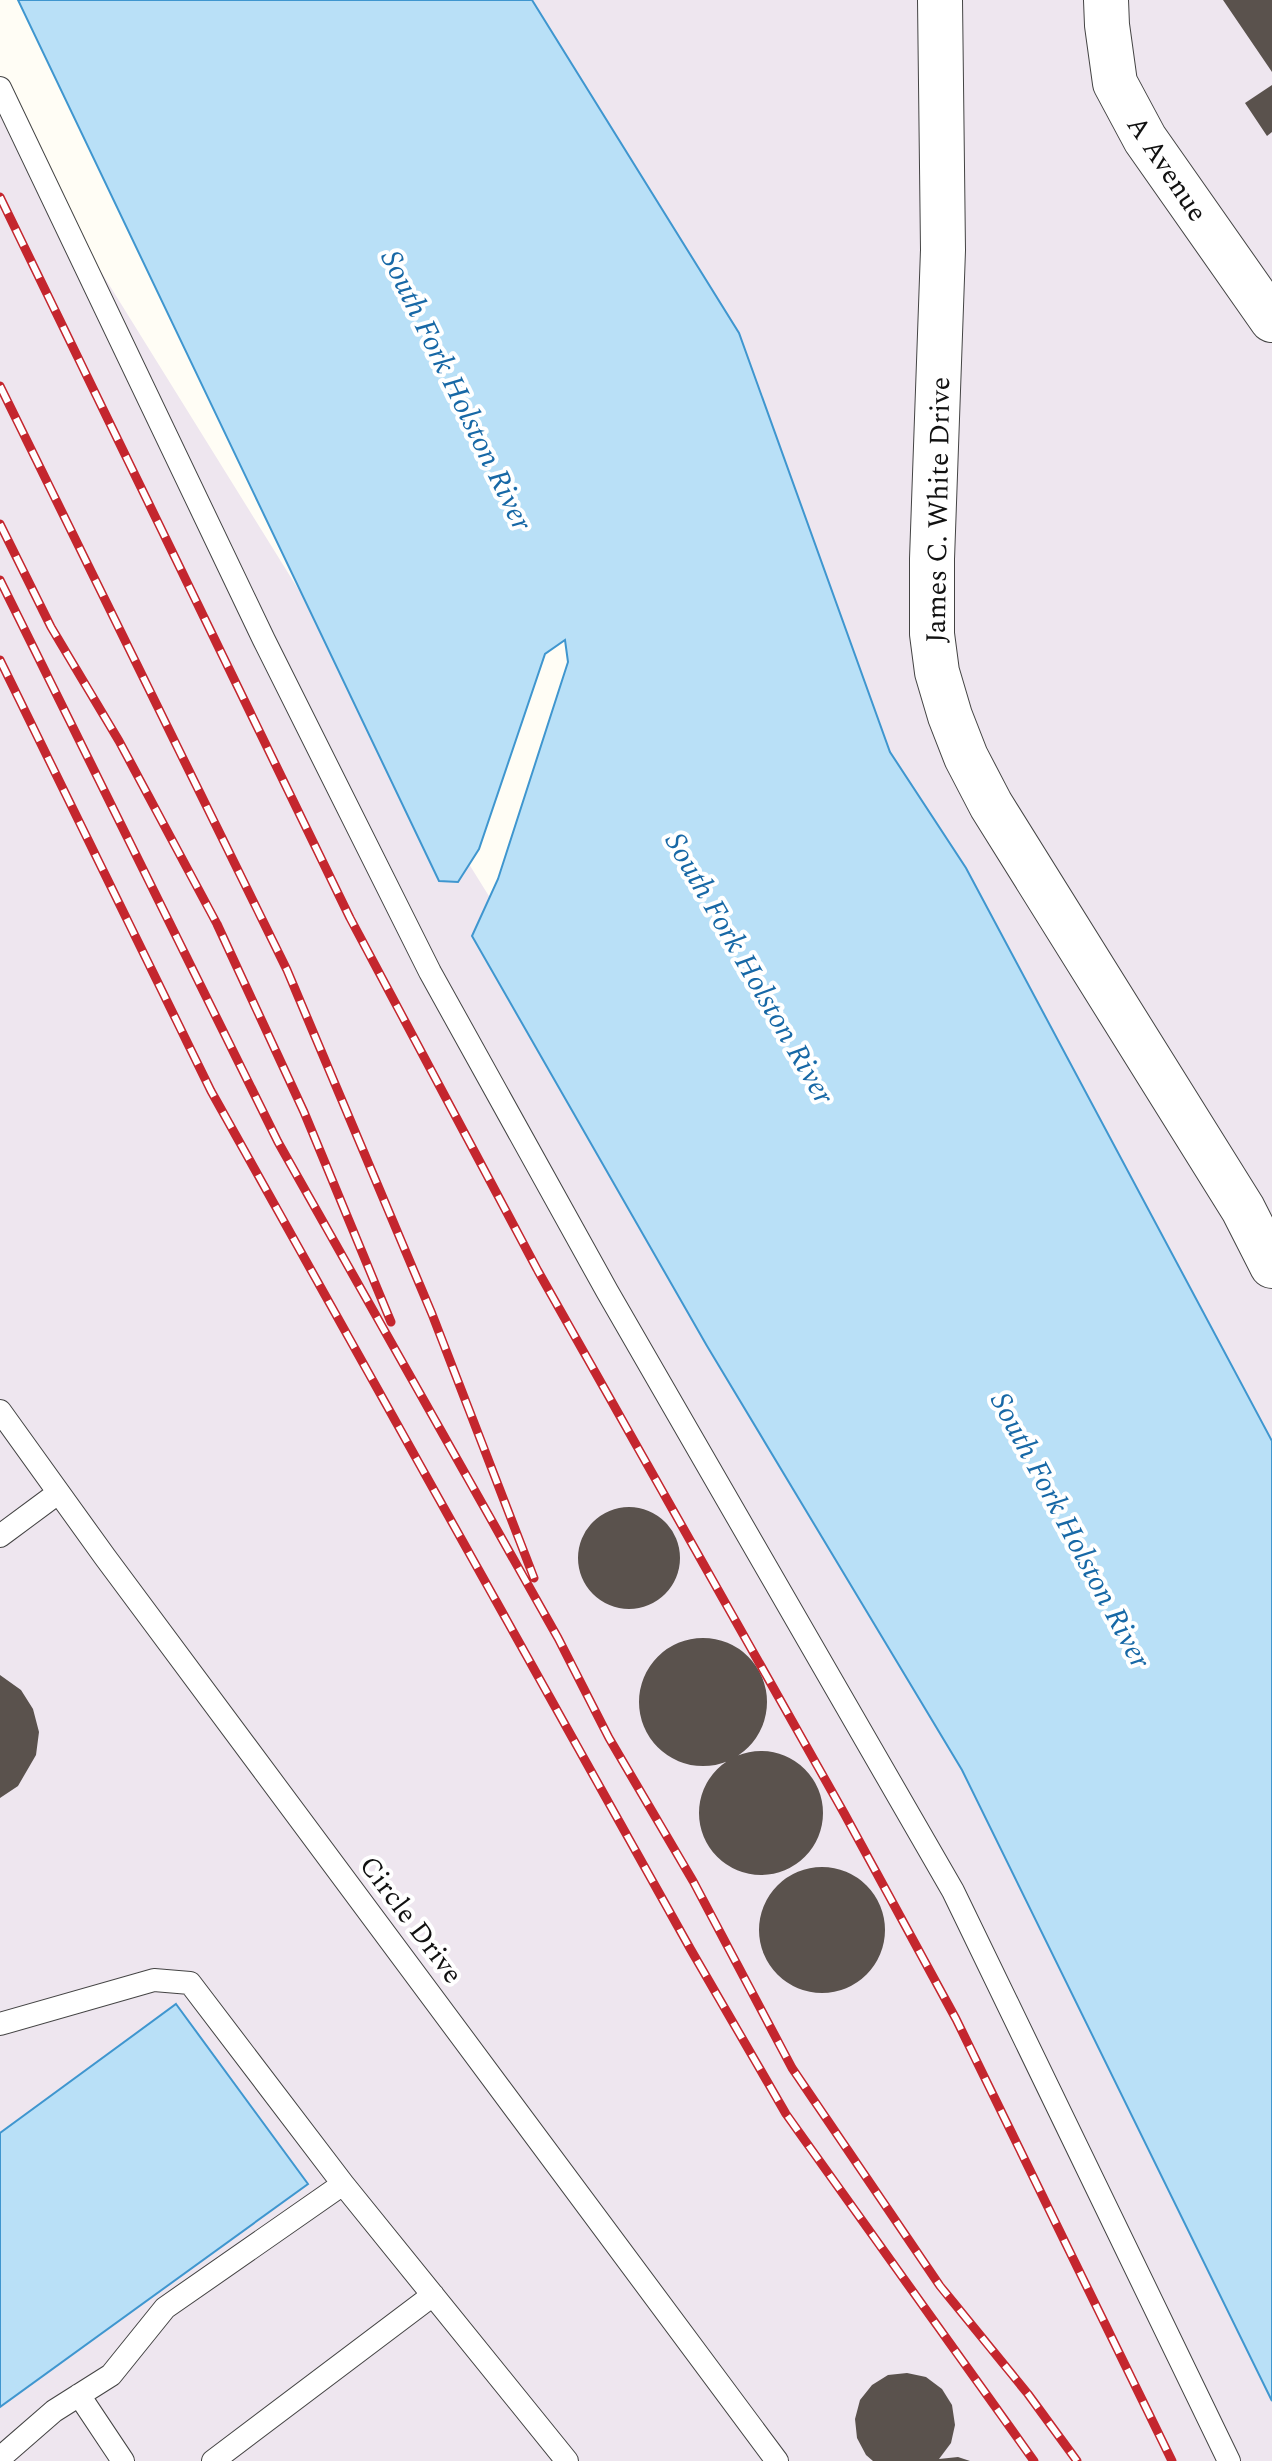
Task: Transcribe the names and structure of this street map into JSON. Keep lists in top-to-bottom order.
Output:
{
  "streets": {
    "street": ["A Avenue", "James C. White Drive"],
    "lane": ["Circle Drive"]
  },
  "water": ["South Fork Holston River"]
}
